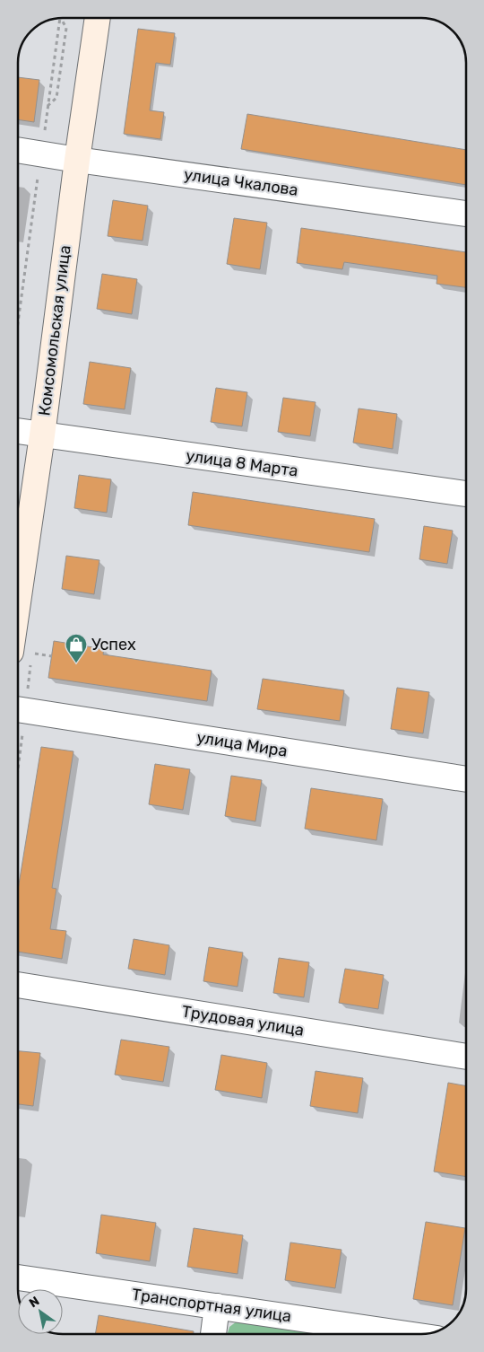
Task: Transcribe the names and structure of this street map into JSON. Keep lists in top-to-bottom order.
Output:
{
  "streets": {
    "street": [
      "улица Чкалова",
      "Комсомольская улица",
      "улица 8 Марта",
      "улица Мира",
      "Трудовая улица",
      "Транспортная улица"
    ]
  },
  "crossings": [
    ["улица Чкалова", "Комсомольская улица"],
    ["Комсомольская улица", "улица 8 Марта"]
  ],
  "places": {
    "shop": ["Успех"]
  },
  "north": "top left"
}
